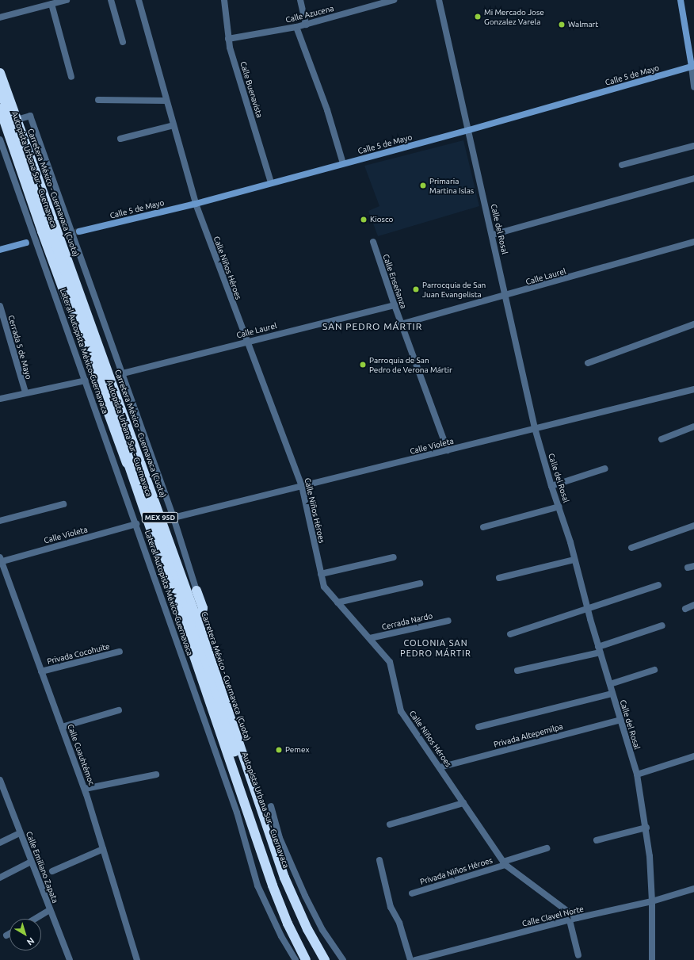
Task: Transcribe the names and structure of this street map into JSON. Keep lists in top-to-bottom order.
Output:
{
  "streets": {
    "highway": ["Autopista Urbana Sur - Cuernavaca", "Carretera México - Cuernavaca (Cuota)", "MEX 95D"],
    "street": [
      "Calle Azucena",
      "Calle 5 de Mayo",
      "Calle Buenavista",
      "Calle del Rosal",
      "Calle Niños Héroes",
      "Calle Laurel",
      "Calle Enseñanza",
      "Cerrada 5 de Mayo",
      "Lateral Autopista México-Cuernavaca",
      "Calle Violeta",
      "Cerrada Nardo",
      "Privada Cocohuite",
      "Privada Altepemilpa",
      "Calle Cuauhtémoc",
      "Calle Emiliano Zapata",
      "Privada Niños Héroes",
      "Calle Clavel Norte"
    ]
  },
  "crossings": [
    ["Calle Azucena", "Calle Buenavista"],
    ["Calle 5 de Mayo", "Calle Buenavista"],
    ["Calle 5 de Mayo", "Calle del Rosal"],
    ["Calle 5 de Mayo", "Calle Niños Héroes"],
    ["Calle del Rosal", "Calle Laurel"],
    ["Calle del Rosal", "Calle Violeta"],
    ["Calle del Rosal", "Privada Altepemilpa"],
    ["Calle del Rosal", "Calle Clavel Norte"],
    ["Calle Niños Héroes", "Calle Laurel"],
    ["Calle Niños Héroes", "Calle Violeta"],
    ["Calle Niños Héroes", "Cerrada Nardo"],
    ["Calle Niños Héroes", "Privada Altepemilpa"],
    ["Calle Niños Héroes", "Privada Niños Héroes"],
    ["Calle Niños Héroes", "Calle Clavel Norte"],
    ["Calle Laurel", "Calle Enseñanza"],
    ["Calle Enseñanza", "Calle Violeta"],
    ["Lateral Autopista México-Cuernavaca", "Calle Violeta"],
    ["Calle Violeta", "Calle Cuauhtémoc"],
    ["Privada Cocohuite", "Calle Cuauhtémoc"]
  ],
  "districts": ["SAN PEDRO MÁRTIR", "COLONIA SAN PEDRO MÁRTIR"],
  "places": [
    "Mi Mercado Jose Gonzalez Varela",
    "Walmart",
    "Primaria Martina Islas",
    "Kiosco",
    "Parrocquia de San Juan Evangelista",
    "Parroquia de San Pedro de Verona Mártir",
    "Pemex"
  ],
  "north": "bottom right"
}
